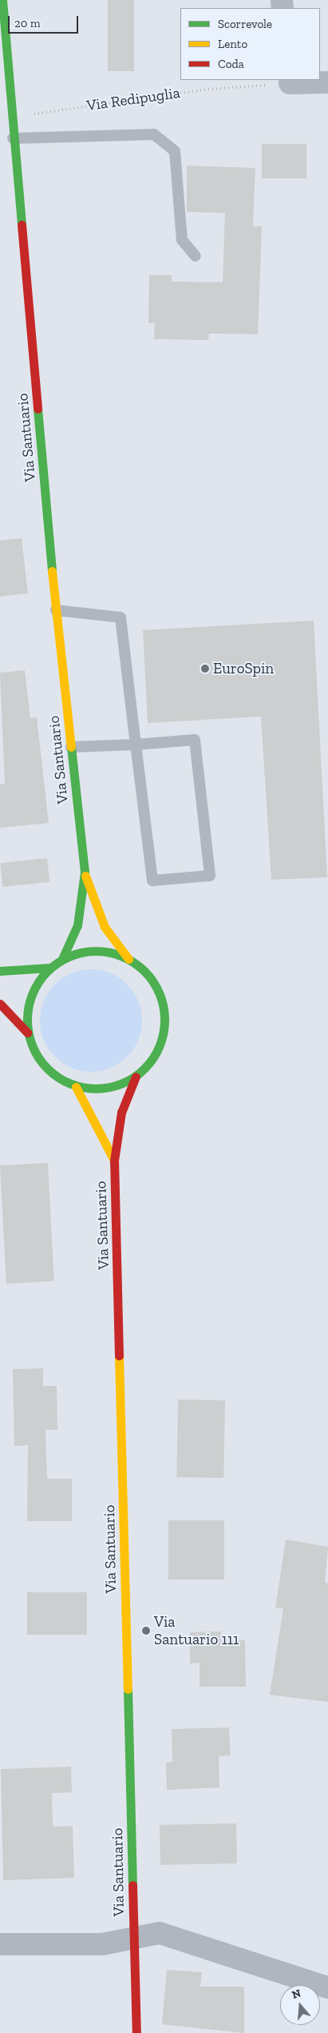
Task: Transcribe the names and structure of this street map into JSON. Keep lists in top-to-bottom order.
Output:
{
  "streets": {
    "street": ["Via Santuario"],
    "path": ["Via Redipuglia"]
  },
  "crossings": [
    ["Via Redipuglia", "Via Santuario"]
  ],
  "places": ["EuroSpin", "Via Santuario 111"],
  "legend": ["Scorrevole", "Lento", "Coda"],
  "scale_bar": "20 m",
  "north": "top"
}
